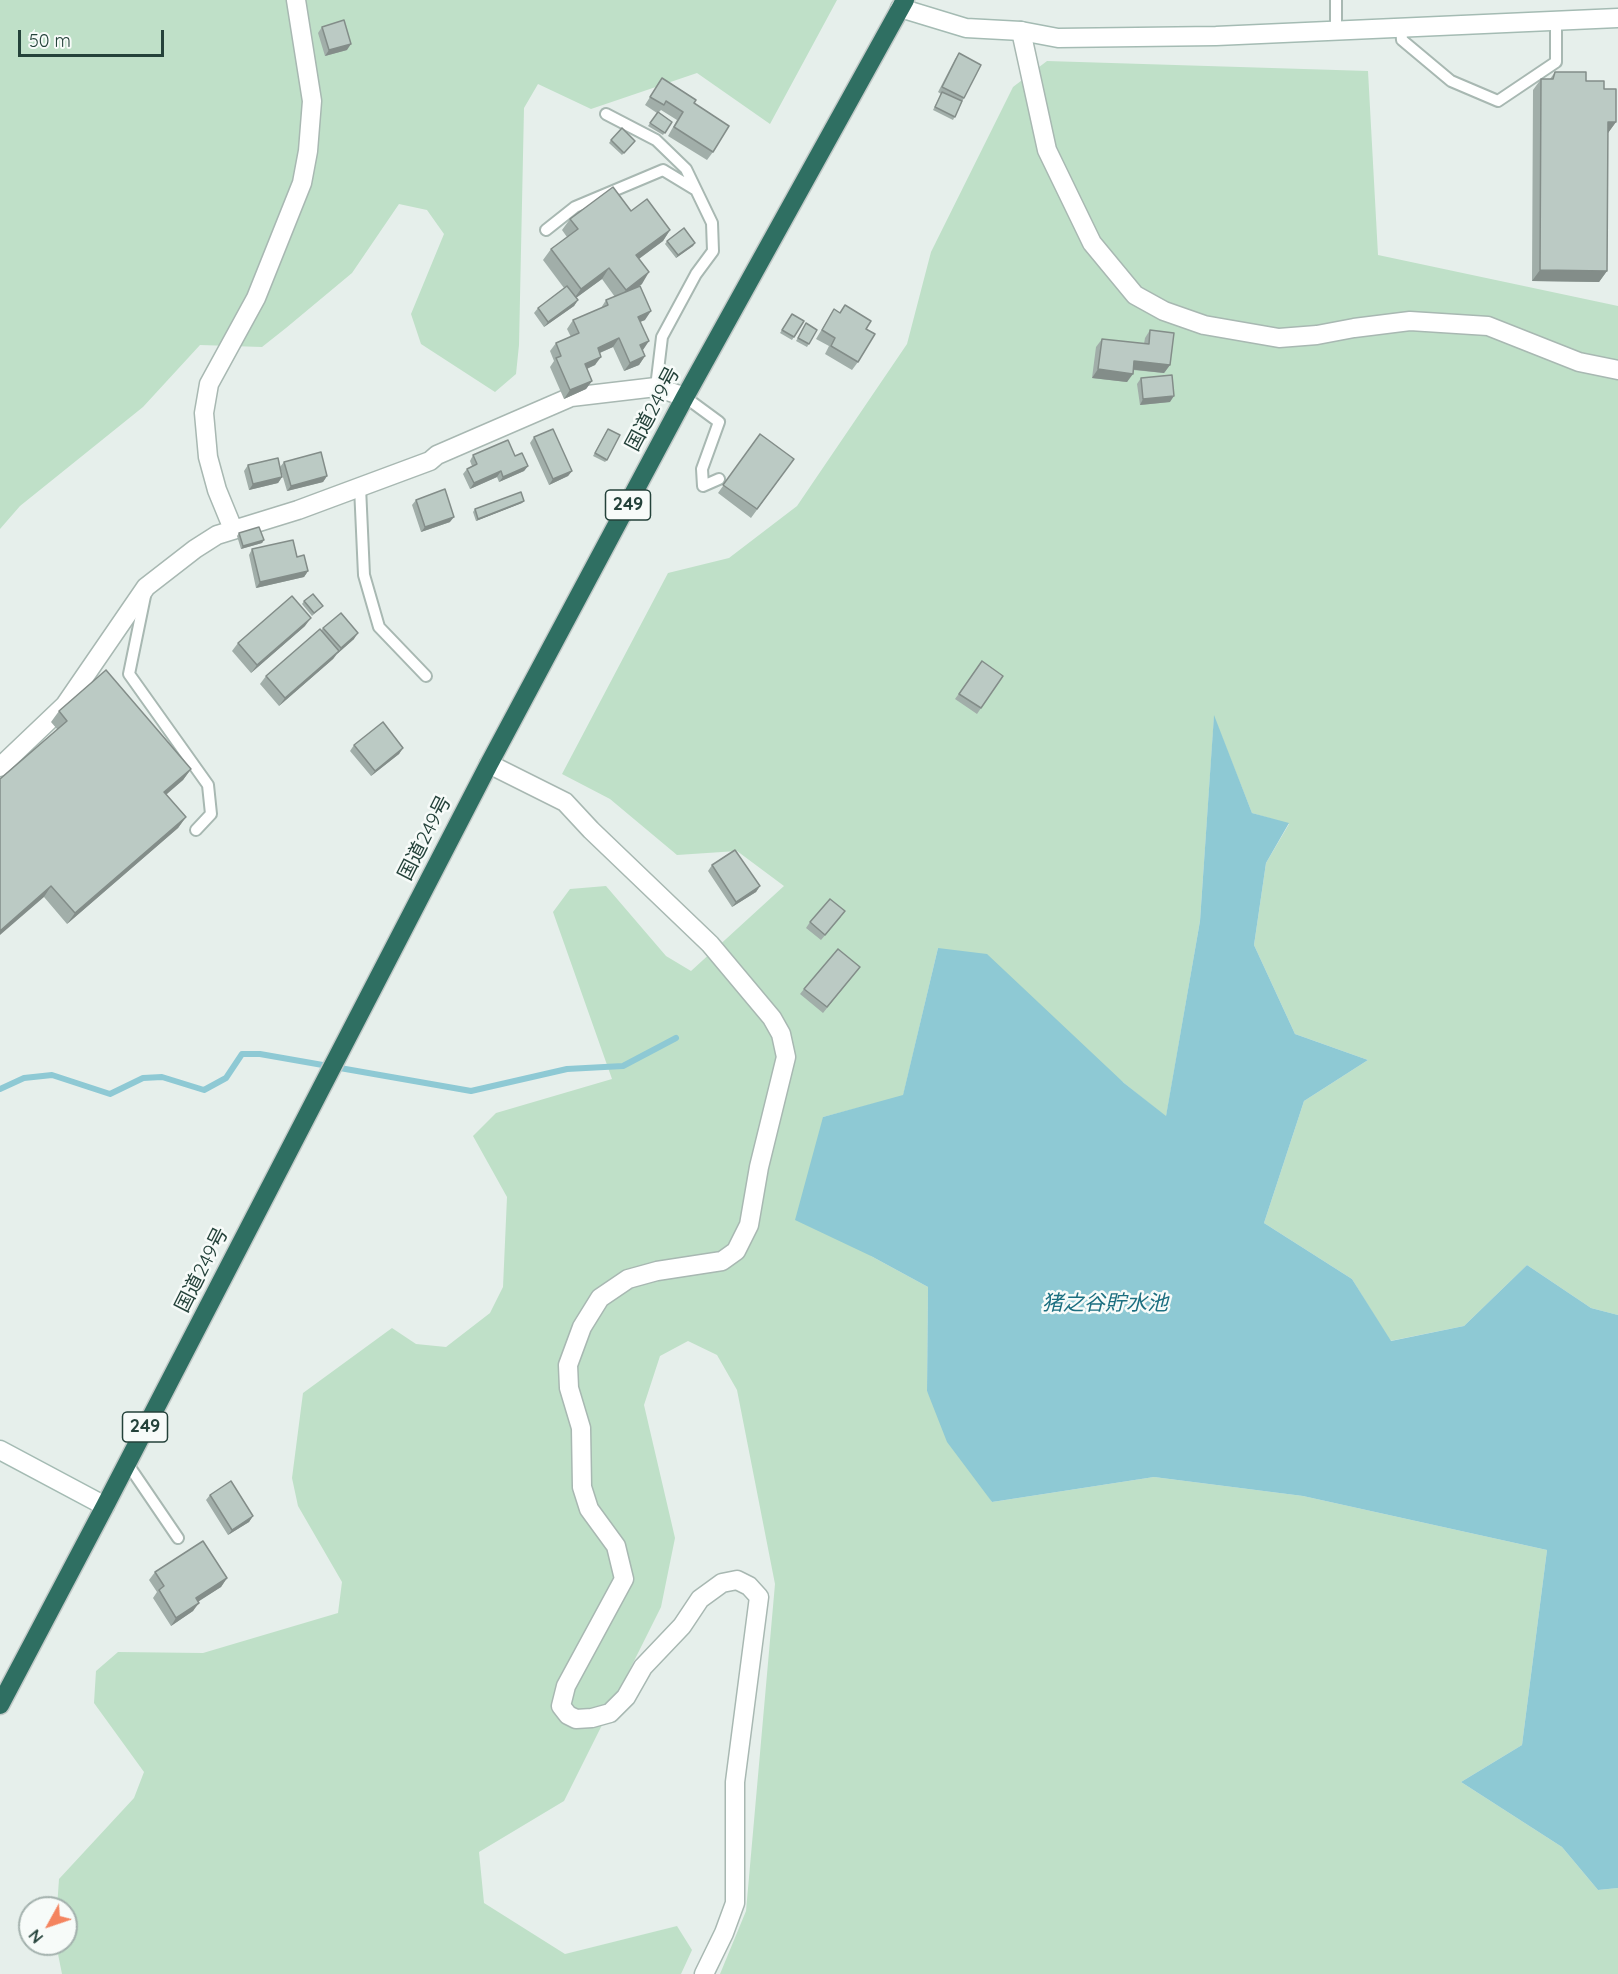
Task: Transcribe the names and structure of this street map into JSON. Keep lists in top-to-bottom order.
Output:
{
  "streets": {
    "highway": ["国道249号", "249"]
  },
  "water": ["猪之谷貯水池"],
  "scale_bar": "50 m",
  "north": "bottom left"
}
